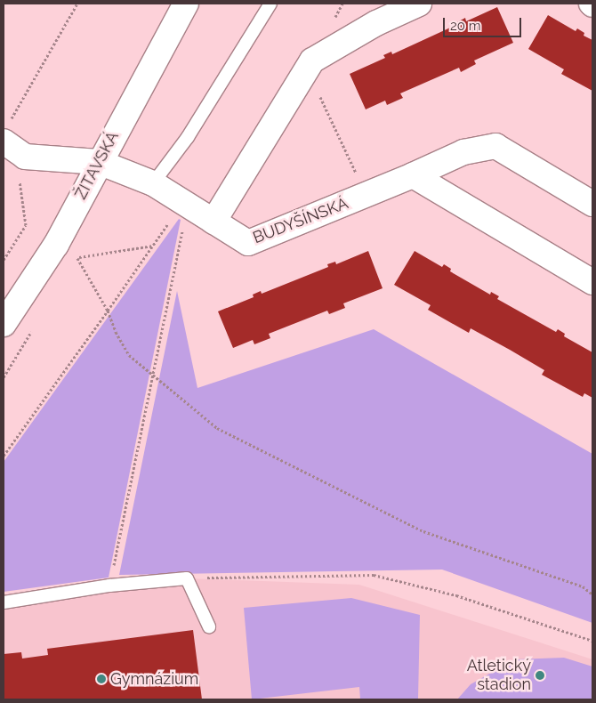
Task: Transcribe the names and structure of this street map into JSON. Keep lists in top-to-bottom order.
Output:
{
  "streets": {
    "street": ["ŽITAVSKÁ", "BUDYŠÍNSKÁ"]
  },
  "crossings": [
    ["ŽITAVSKÁ", "BUDYŠÍNSKÁ"]
  ],
  "places": ["Atletický stadion", "Gymnázium"],
  "scale_bar": "20 m"
}
